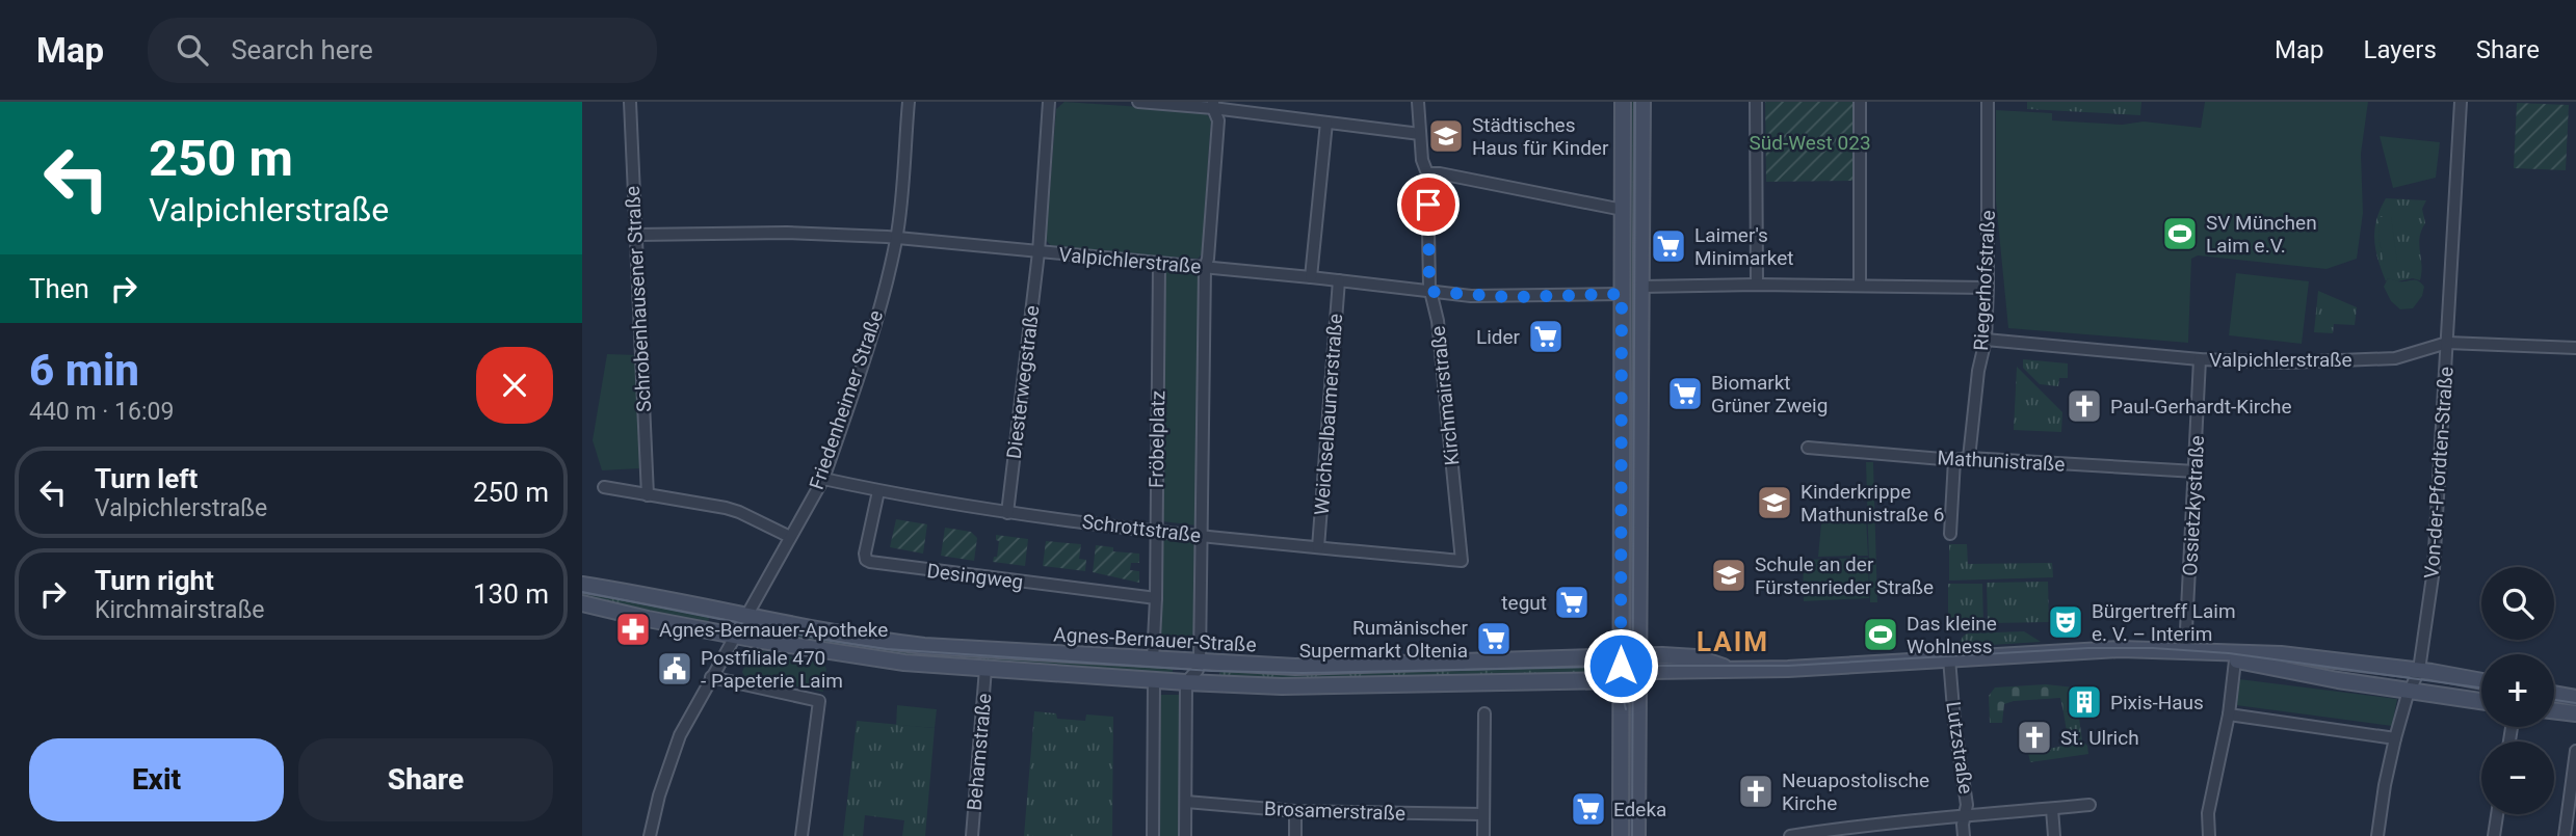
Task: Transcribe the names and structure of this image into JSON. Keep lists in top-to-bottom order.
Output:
{
  "streets": {
    "main road": ["Agnes-Bernauer-Straße"],
    "street": [
      "Valpichlerstraße",
      "Riegerhofstraße",
      "Schrobenhausener Straße",
      "Diesterwegstraße",
      "Kirchmairstraße",
      "Friedenheimer Straße",
      "Weichselbaumerstraße",
      "Fröbelplatz",
      "Mathunistraße",
      "Von-der-Pfordten-Straße",
      "Ossietzkystraße",
      "Schrottstraße",
      "Desingweg",
      "Lutzstraße",
      "Behamstraße",
      "Brosamerstraße"
    ]
  },
  "crossings": [
    ["Valpichlerstraße", "Riegerhofstraße"],
    ["Valpichlerstraße", "Schrobenhausener Straße"],
    ["Valpichlerstraße", "Diesterwegstraße"],
    ["Valpichlerstraße", "Kirchmairstraße"],
    ["Valpichlerstraße", "Friedenheimer Straße"],
    ["Valpichlerstraße", "Weichselbaumerstraße"],
    ["Valpichlerstraße", "Fröbelplatz"],
    ["Valpichlerstraße", "Von-der-Pfordten-Straße"],
    ["Valpichlerstraße", "Ossietzkystraße"],
    ["Riegerhofstraße", "Mathunistraße"],
    ["Diesterwegstraße", "Schrottstraße"],
    ["Kirchmairstraße", "Schrottstraße"],
    ["Friedenheimer Straße", "Schrottstraße"],
    ["Friedenheimer Straße", "Agnes-Bernauer-Straße"],
    ["Weichselbaumerstraße", "Schrottstraße"],
    ["Fröbelplatz", "Schrottstraße"],
    ["Fröbelplatz", "Desingweg"],
    ["Fröbelplatz", "Agnes-Bernauer-Straße"],
    ["Mathunistraße", "Ossietzkystraße"],
    ["Von-der-Pfordten-Straße", "Agnes-Bernauer-Straße"],
    ["Ossietzkystraße", "Agnes-Bernauer-Straße"],
    ["Schrottstraße", "Desingweg"],
    ["Agnes-Bernauer-Straße", "Lutzstraße"],
    ["Agnes-Bernauer-Straße", "Behamstraße"]
  ],
  "districts": ["LAIM"],
  "parks": ["Süd-West 023"],
  "places": {
    "school or university": ["Städtisches Haus für Kinder", "Kinderkrippe Mathunistraße 6", "Schule an der Fürstenrieder Straße"],
    "sports": ["SV München Laim e.V.", "Das kleine Wohlness"],
    "supermarket": [
      "Laimer's Minimarket",
      "Lider",
      "Biomarkt Grüner Zweig",
      "tegut",
      "Rumänischer Supermarkt Oltenia",
      "Edeka"
    ],
    "church": ["Paul-Gerhardt-Kirche", "St. Ulrich", "Neuapostolische Kirche"],
    "theatre": ["Bürgertreff Laim e. V. – Interim"],
    "pharmacy": ["Agnes-Bernauer-Apotheke"],
    "public building": ["Postfiliale 470 - Papeterie Laim"],
    "building": ["Pixis-Haus"]
  },
  "page": {
    "header": "Map",
    "search": "Search here",
    "nav": ["Map", "Layers", "Share"],
    "turn": ["250 m", "Valpichlerstraße"],
    "then": "Then",
    "heading": ["6 min", "440 m · 16:09"],
    "list": [
      {
        "name": "Turn left",
        "note": "Valpichlerstraße",
        "value": "250 m"
      },
      {
        "name": "Turn right",
        "note": "Kirchmairstraße",
        "value": "130 m"
      }
    ],
    "map_buttons": ["+", "−"],
    "buttons": ["Exit", "Share"]
  }
}
